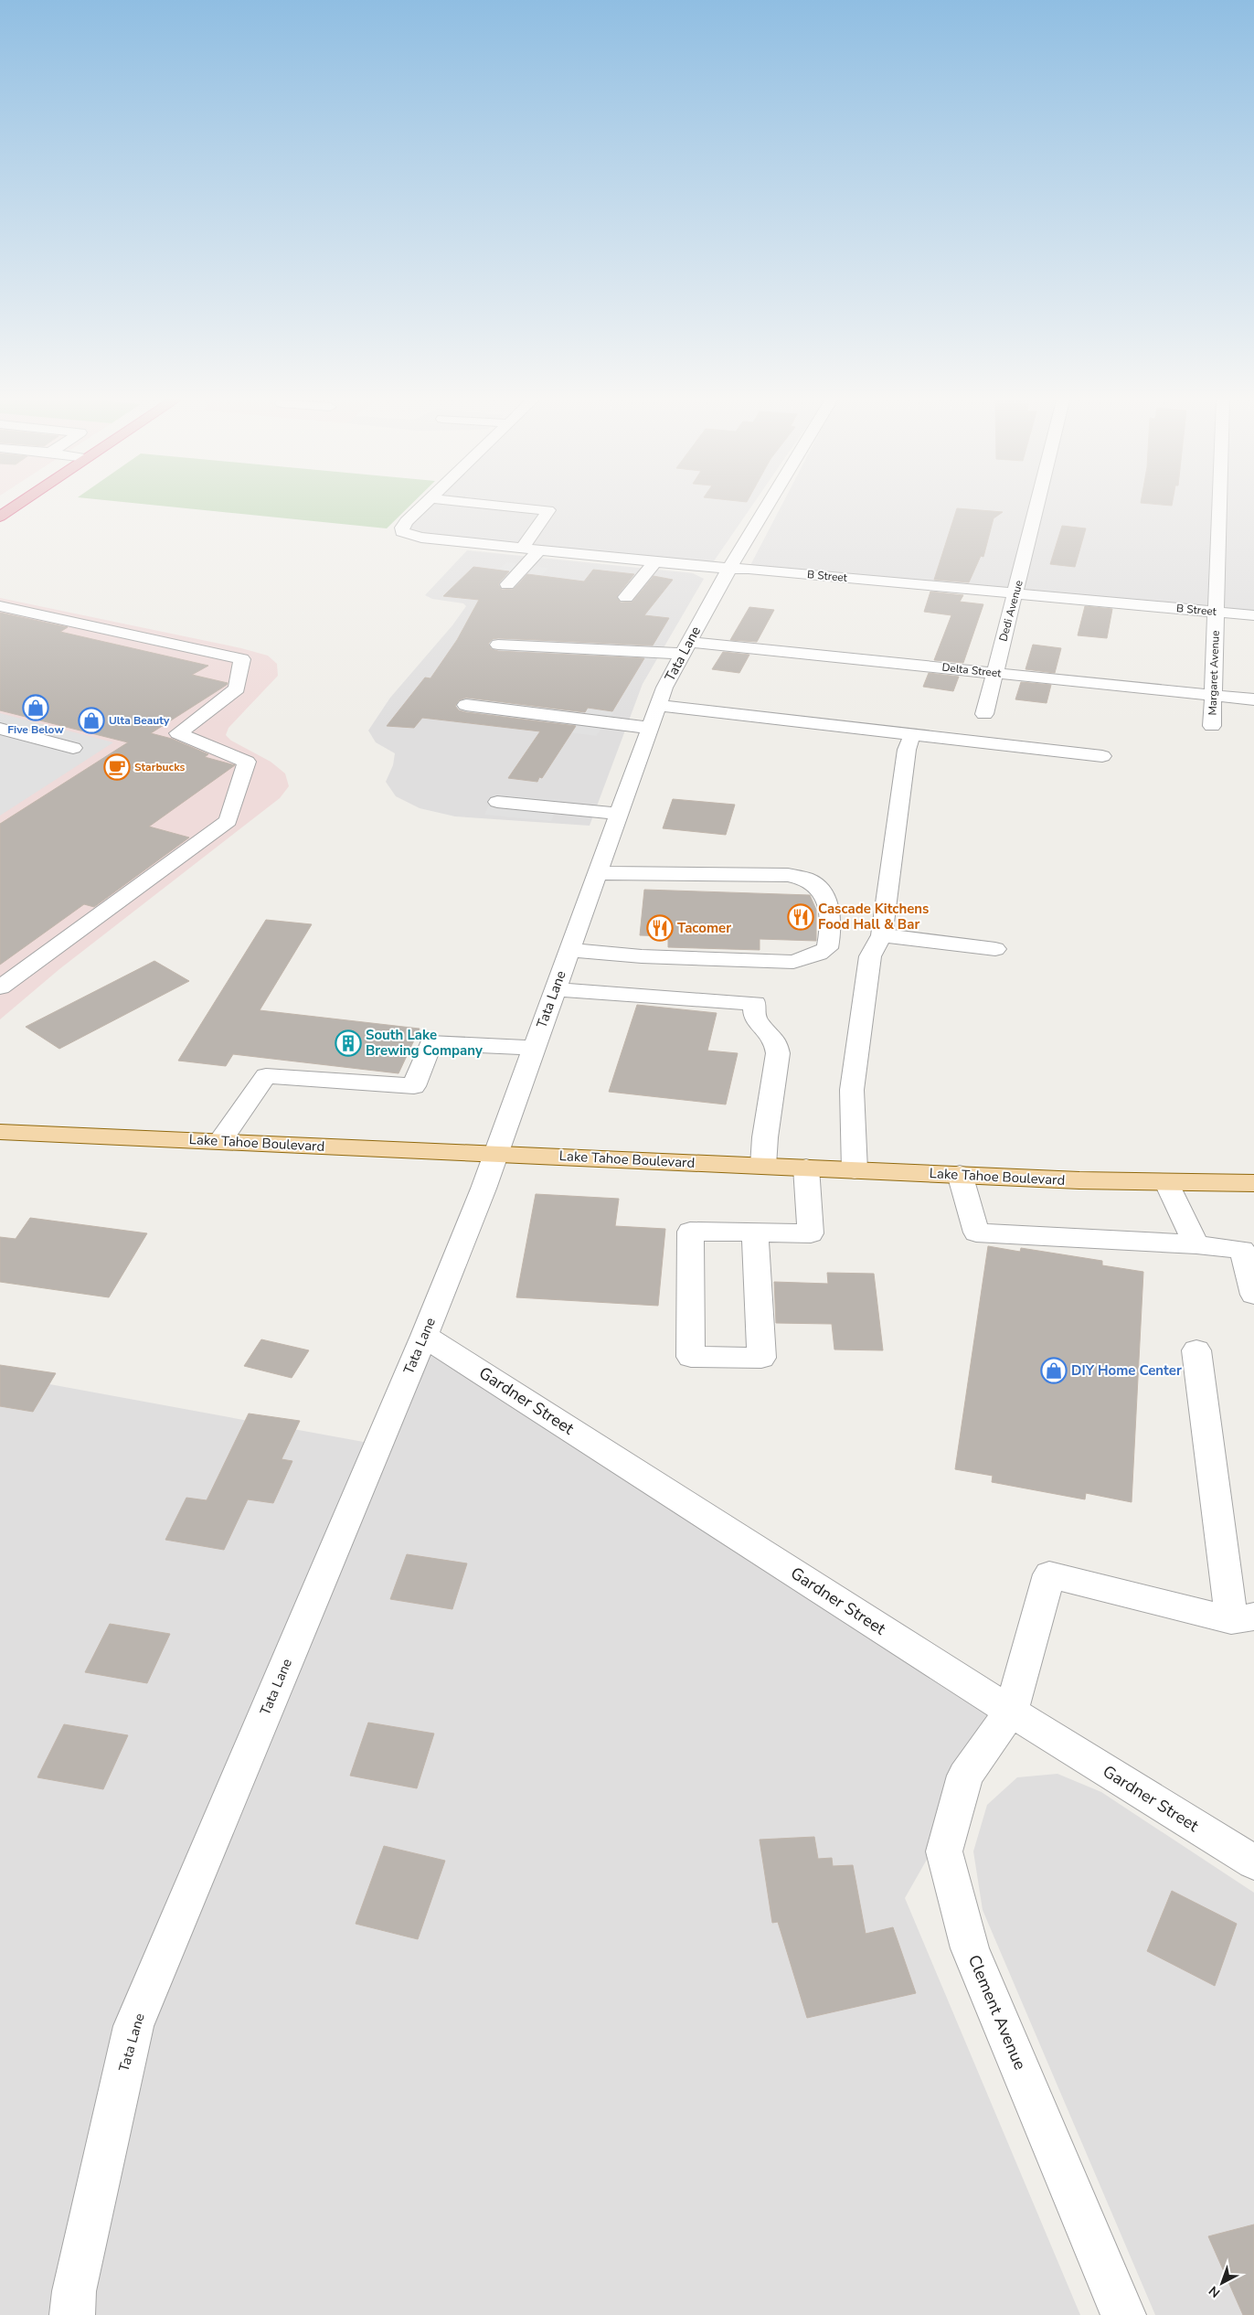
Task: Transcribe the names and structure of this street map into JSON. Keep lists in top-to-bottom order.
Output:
{
  "streets": {
    "main road": ["Lake Tahoe Boulevard"],
    "street": [
      "B Street",
      "Dedi Avenue",
      "Tata Lane",
      "Delta Street",
      "Margaret Avenue",
      "Gardner Street",
      "Clement Avenue"
    ]
  },
  "crossings": [
    ["B Street", "Dedi Avenue"],
    ["B Street", "Tata Lane"],
    ["B Street", "Margaret Avenue"],
    ["Dedi Avenue", "Delta Street"],
    ["Tata Lane", "Delta Street"],
    ["Tata Lane", "Lake Tahoe Boulevard"],
    ["Tata Lane", "Gardner Street"],
    ["Delta Street", "Margaret Avenue"],
    ["Gardner Street", "Clement Avenue"]
  ],
  "places": {
    "shop": ["Five Below", "Ulta Beauty", "DIY Home Center"],
    "cafe": ["Starbucks"],
    "restaurant": ["Cascade Kitchens Food Hall & Bar", "Tacomer"],
    "building": ["South Lake Brewing Company"]
  },
  "north": "bottom left"
}
